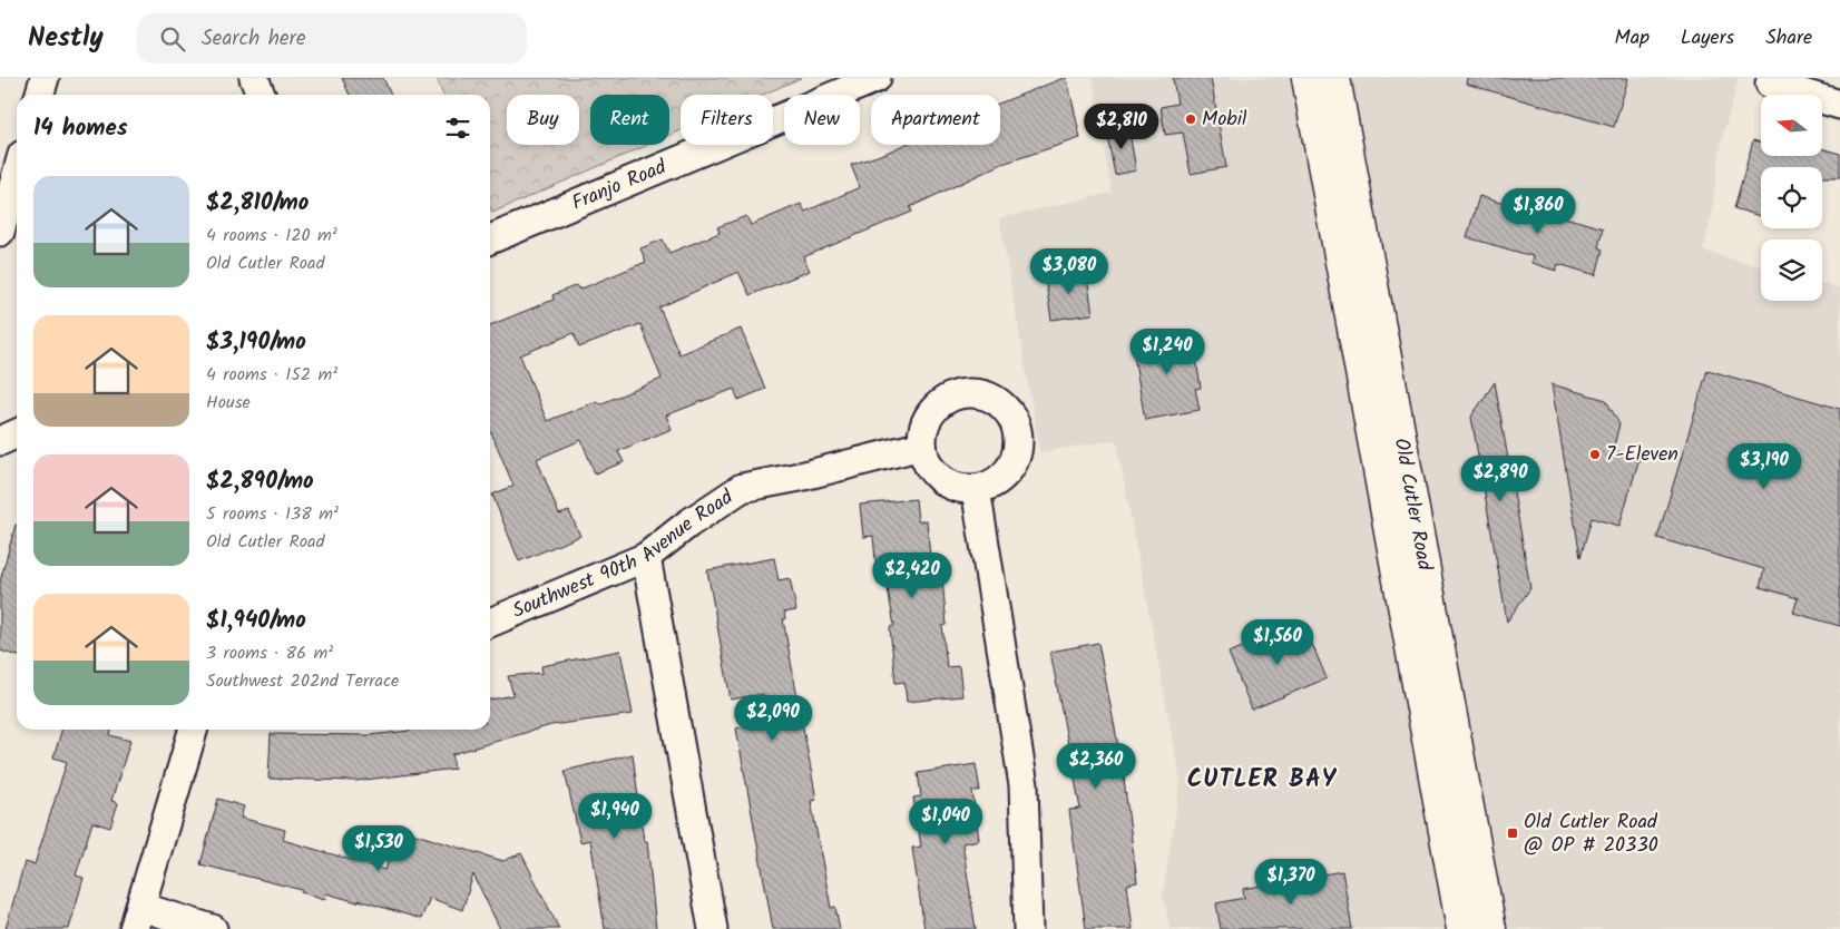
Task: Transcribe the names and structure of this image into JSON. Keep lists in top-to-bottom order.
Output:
{
  "streets": {
    "main road": ["Old Cutler Road"],
    "street": ["Franjo Road", "Southwest 90th Avenue Road"]
  },
  "districts": ["CUTLER BAY"],
  "places": {
    "other": ["Mobil", "7-Eleven"],
    "transit": ["Old Cutler Road @ OP # 20330"]
  },
  "north": "left",
  "page": {
    "header": "Nestly",
    "search": "Search here",
    "nav": ["Map", "Layers", "Share"],
    "chip": [
      "Buy",
      "Rent",
      "Filters",
      "New",
      "Apartment"
    ],
    "heading": "14 homes",
    "price": [
      "$2,810",
      "$1,860",
      "$3,080",
      "$1,240",
      "$3,190",
      "$2,890",
      "$2,420",
      "$1,560",
      "$2,090",
      "$2,360",
      "$1,940",
      "$1,040",
      "$1,530",
      "$1,370"
    ],
    "list": [
      {
        "name": "$2,810/mo",
        "note": "4 rooms · 120 m² · Old Cutler Road"
      },
      {
        "name": "$3,190/mo",
        "note": "4 rooms · 152 m² · House"
      },
      {
        "name": "$2,890/mo",
        "note": "5 rooms · 138 m² · Old Cutler Road"
      },
      {
        "name": "$1,940/mo",
        "note": "3 rooms · 86 m² · Southwest 202nd Terrace"
      }
    ]
  }
}
